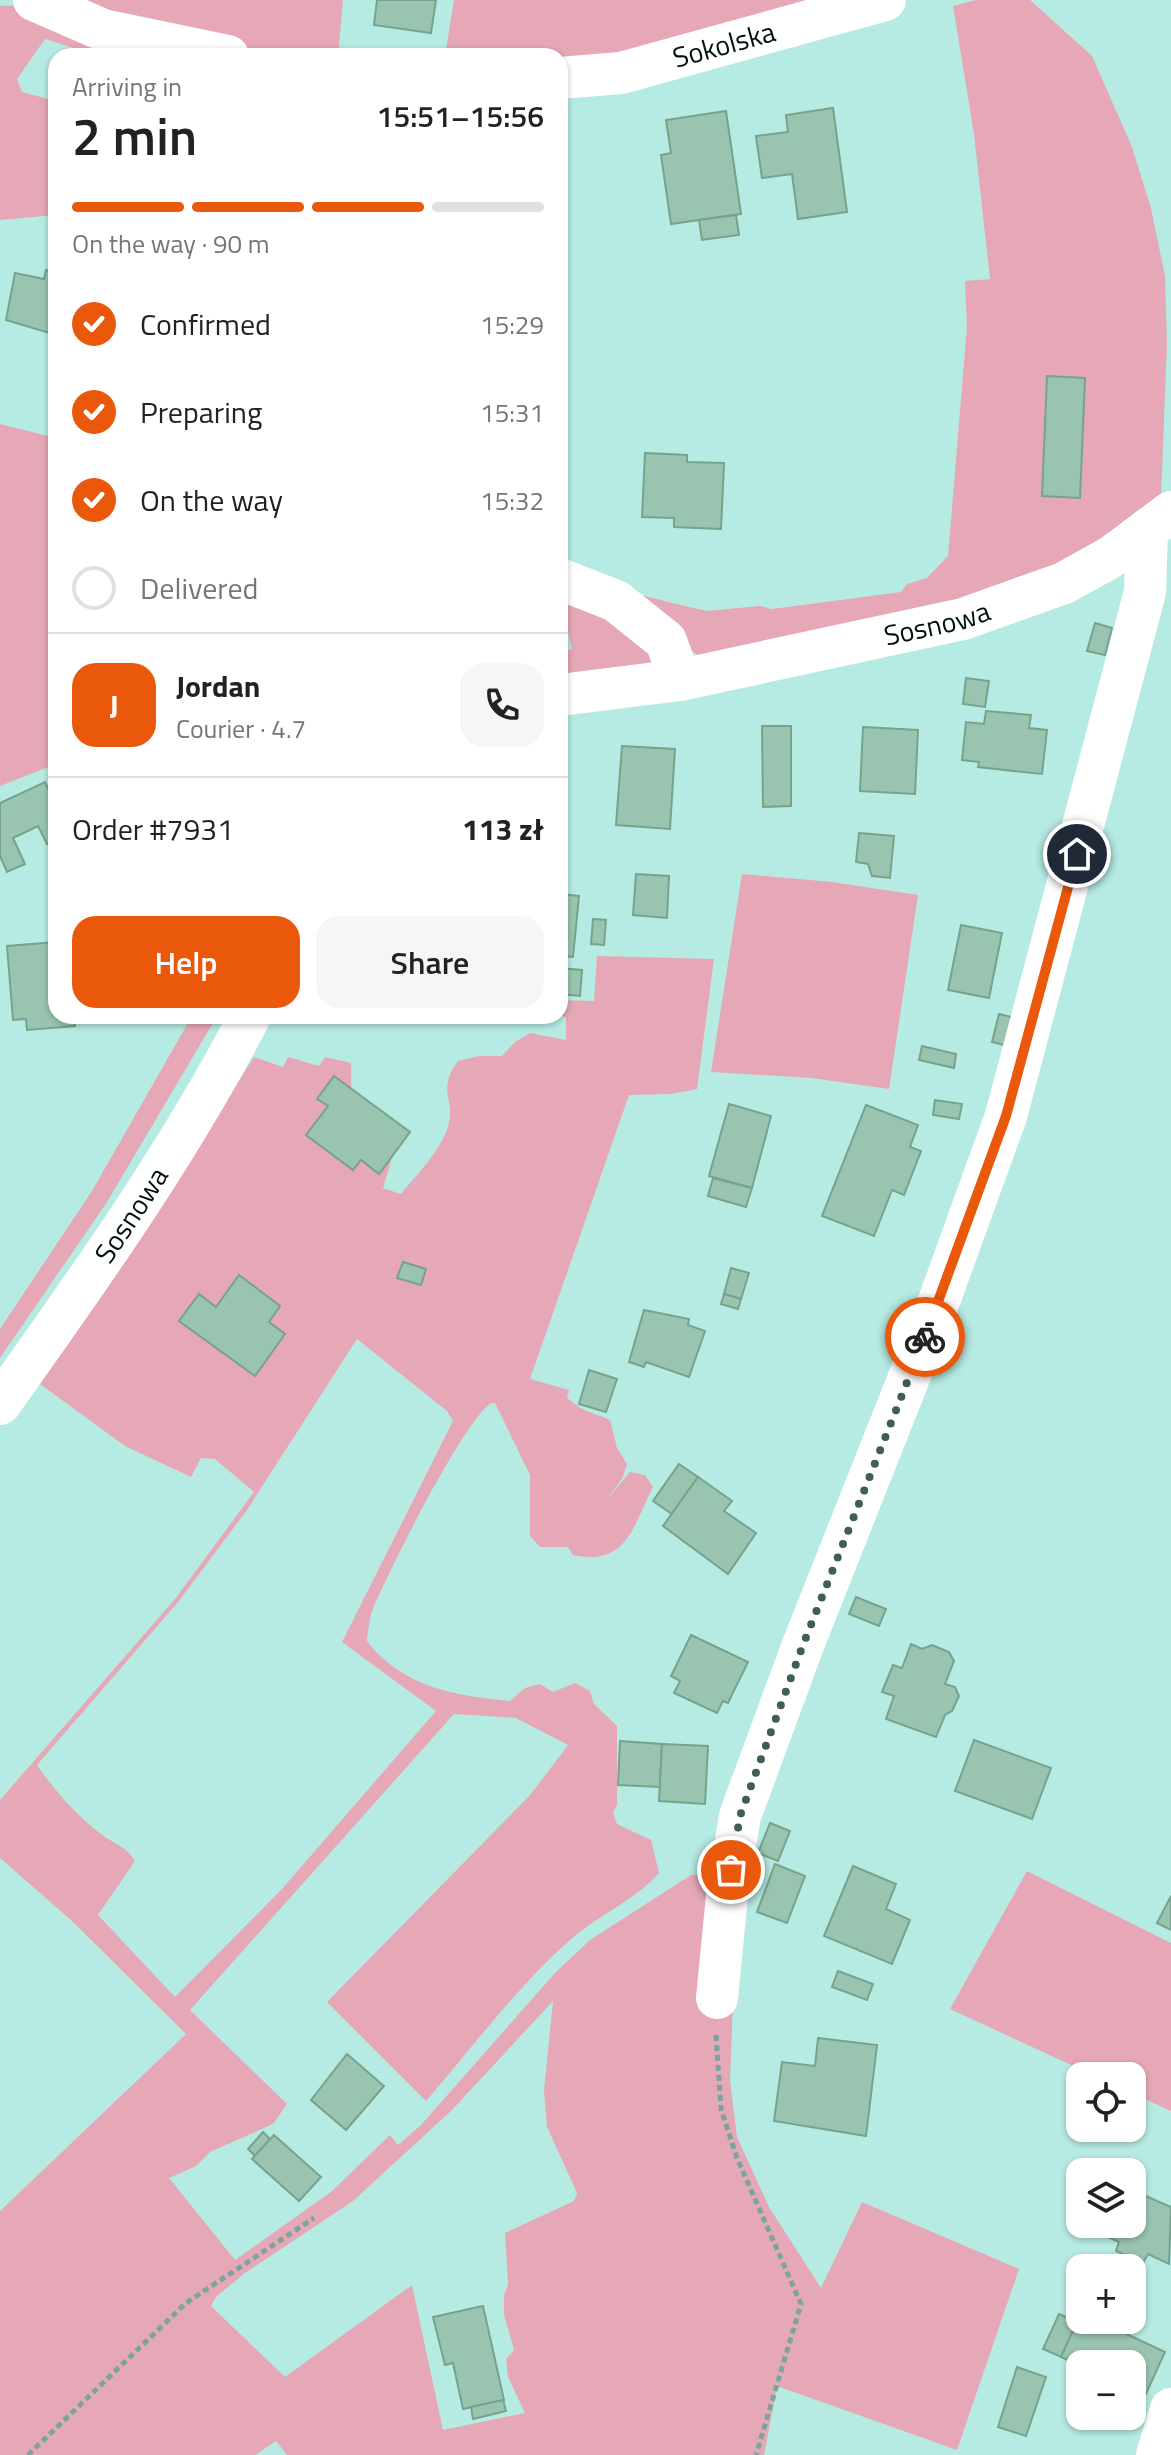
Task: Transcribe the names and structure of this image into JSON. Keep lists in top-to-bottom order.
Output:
{
  "streets": {
    "street": ["Sokolska", "Sosnowa"]
  },
  "page": {
    "heading": ["2 min", "Arriving in", "15:51–15:56"],
    "panel": [
      "Jordan",
      "Courier · 4.7",
      "Order #7931",
      "113 zł"
    ],
    "bar": "On the way · 90 m",
    "list": [
      ["Confirmed", "15:29"],
      ["Preparing", "15:31"],
      ["On the way", "15:32"],
      "Delivered"
    ],
    "round": "J",
    "buttons": ["Help", "Share"],
    "map_buttons": ["+", "−"]
  }
}
